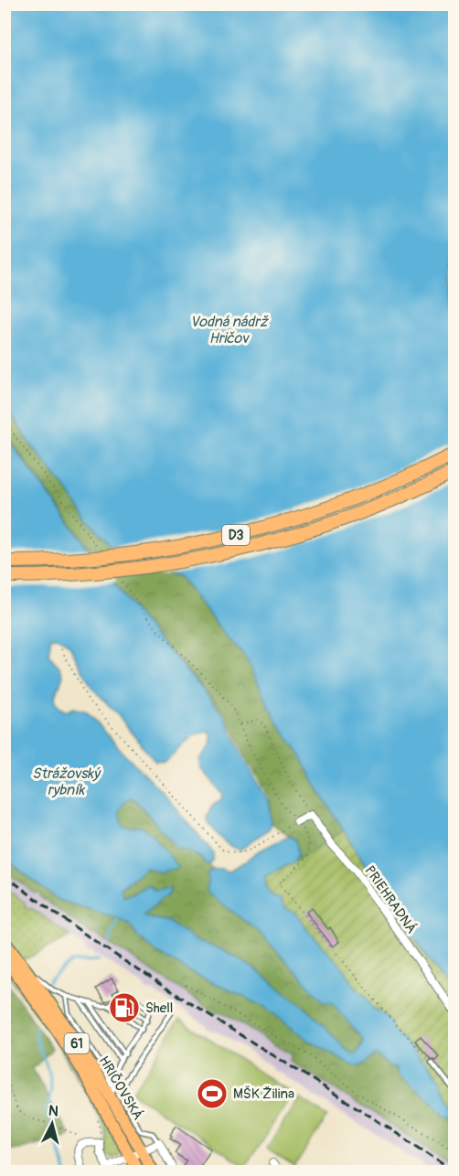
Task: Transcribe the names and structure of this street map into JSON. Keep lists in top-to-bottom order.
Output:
{
  "streets": {
    "highway": ["D3"],
    "main road": ["61", "HRIČOVSKÁ"],
    "street": ["PRIEHRADNÁ"]
  },
  "water": ["Vodná nádrž Hričov", "Strážovský rybník"],
  "places": {
    "fuel station": ["Shell"],
    "sports": ["MŠK Žilina"]
  },
  "north": "top"
}
